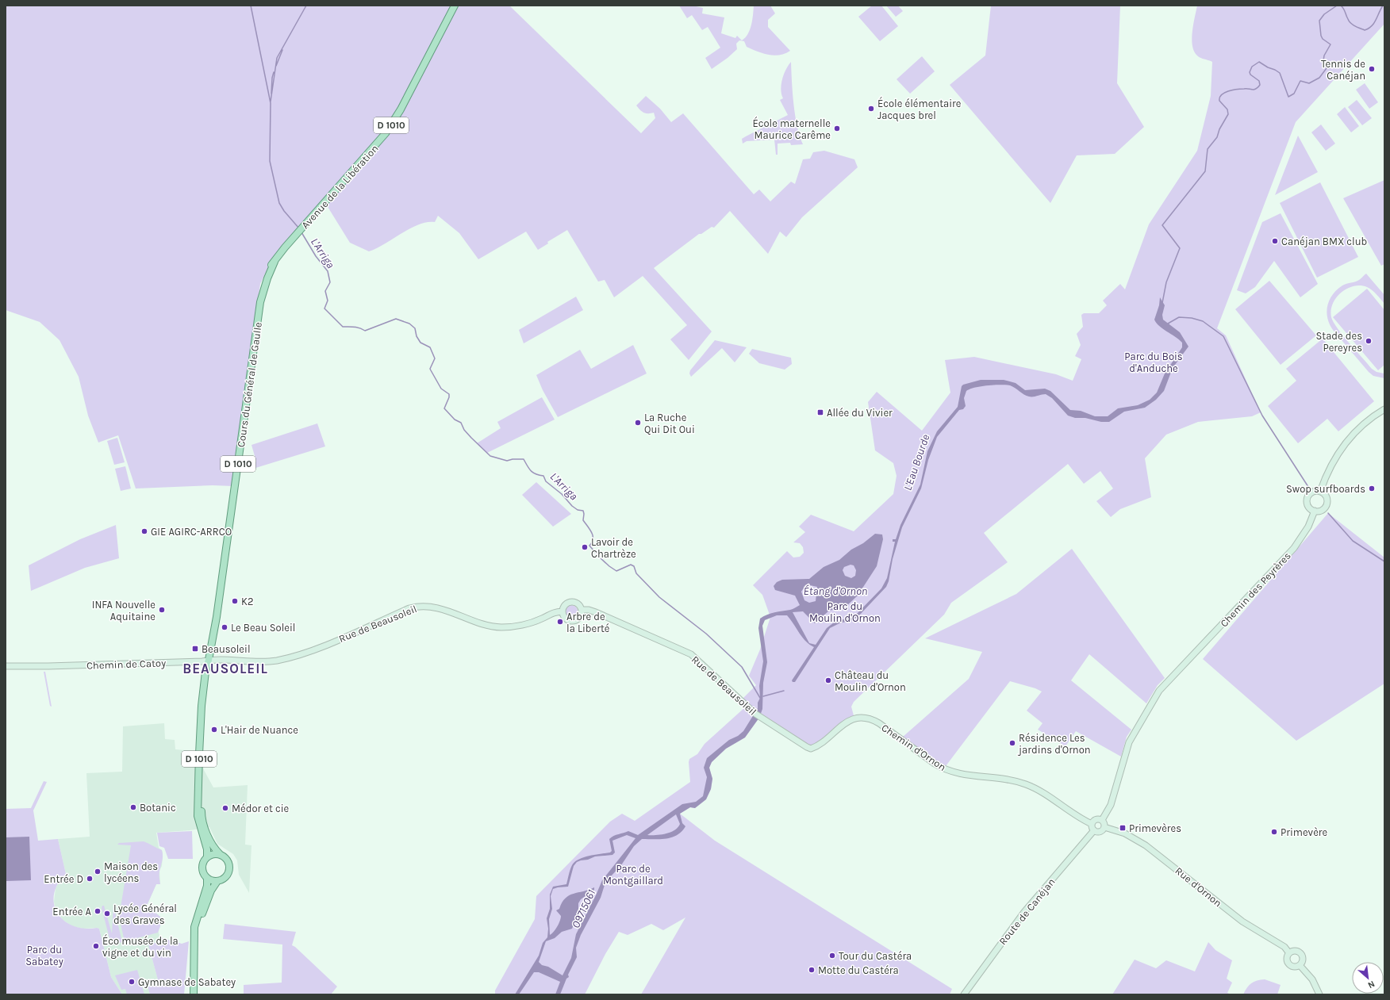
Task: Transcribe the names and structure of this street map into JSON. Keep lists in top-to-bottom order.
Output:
{
  "streets": {
    "main road": ["D 1010", "Avenue de la Libération", "Cours du Général de Gaulle"],
    "street": [
      "Chemin des Peyrères",
      "Rue de Beausoleil",
      "Chemin de Catoy",
      "Chemin d'Ornon",
      "Rue d'Ornon",
      "Route de Canéjan"
    ]
  },
  "crossings": [
    ["Avenue de la Libération", "Cours du Général de Gaulle"],
    ["Cours du Général de Gaulle", "Rue de Beausoleil"],
    ["Cours du Général de Gaulle", "Chemin de Catoy"],
    ["Chemin des Peyrères", "Chemin d'Ornon"],
    ["Chemin des Peyrères", "Rue d'Ornon"],
    ["Chemin des Peyrères", "Route de Canéjan"],
    ["Rue de Beausoleil", "Chemin de Catoy"],
    ["Rue de Beausoleil", "Chemin d'Ornon"],
    ["Chemin d'Ornon", "Rue d'Ornon"],
    ["Chemin d'Ornon", "Route de Canéjan"],
    ["Rue d'Ornon", "Route de Canéjan"]
  ],
  "districts": ["BEAUSOLEIL"],
  "water": [
    "L'Arriga",
    "L'Eau Bourde",
    "Étang d'Ornon",
    "O9715061"
  ],
  "parks": [
    "Parc du Bois d'Anduche",
    "Parc du Moulin d'Ornon",
    "Parc de Montgaillard",
    "Parc du Sabatey"
  ],
  "places": {
    "other": [
      "Tennis de Canéjan",
      "École élémentaire Jacques brel",
      "École maternelle Maurice Carême",
      "Canéjan BMX club",
      "Stade des Pereyres",
      "La Ruche Qui Dit Oui",
      "Swop surfboards",
      "GIE AGIRC-ARRCO",
      "Lavoir de Chartrèze",
      "K2",
      "INFA Nouvelle Aquitaine",
      "Arbre de la Liberté",
      "Le Beau Soleil",
      "Château du Moulin d'Ornon",
      "L'Hair de Nuance",
      "Résidence Les jardins d'Ornon",
      "Botanic",
      "Médor et cie",
      "Primevère",
      "Maison des lycéens",
      "Entrée D",
      "Entrée A",
      "Lycée Général des Graves",
      "Éco musée de la vigne et du vin",
      "Tour du Castéra",
      "Motte du Castéra",
      "Gymnase de Sabatey"
    ],
    "transit": ["Allée du Vivier", "Beausoleil", "Primevères"]
  },
  "north": "bottom right"
}
